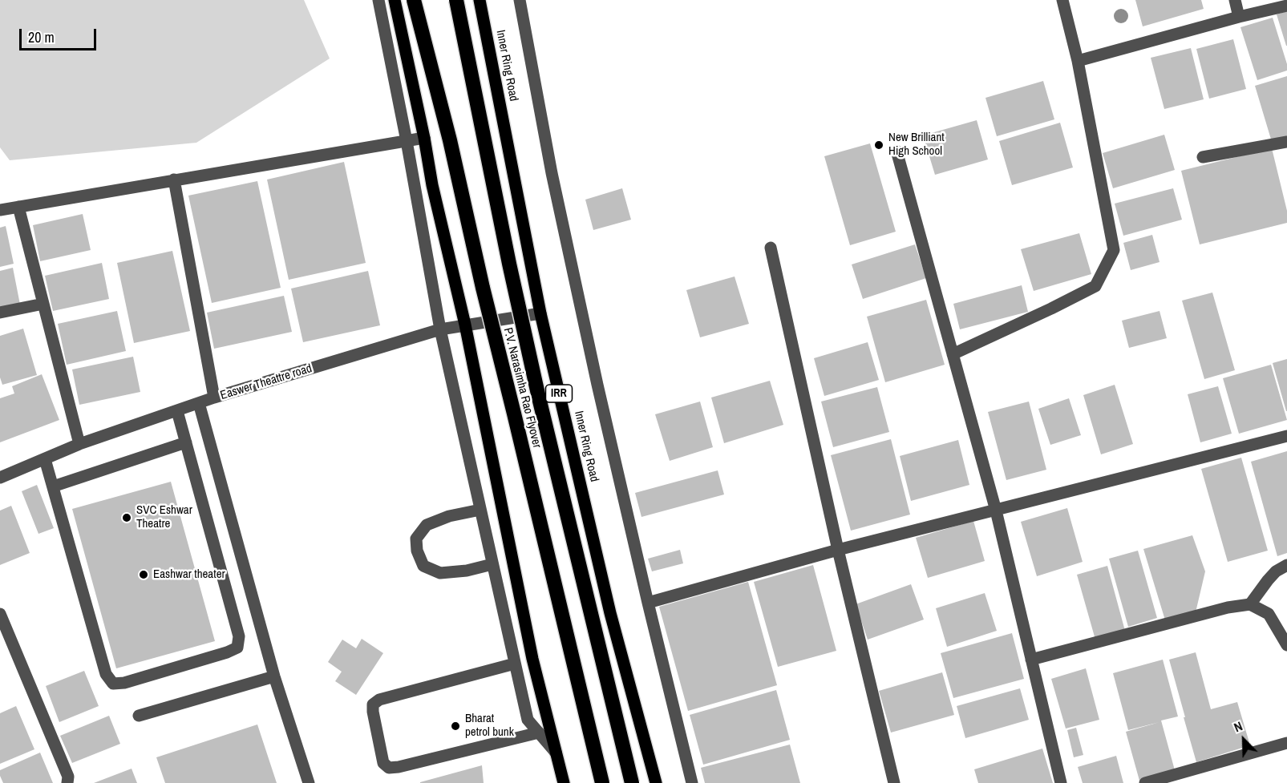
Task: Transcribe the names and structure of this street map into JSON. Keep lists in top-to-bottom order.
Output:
{
  "streets": {
    "highway": ["P.V. Narasimha Rao Flyover"],
    "main road": ["Inner Ring Road", "IRR"],
    "street": ["Easwer Theattre road"]
  },
  "crossings": [
    ["Inner Ring Road", "Easwer Theattre road"]
  ],
  "places": [
    "New Brilliant High School",
    "SVC Eshwar Theatre",
    "Eashwar theater",
    "Bharat petrol bunk"
  ],
  "scale_bar": "20 m",
  "north": "top left"
}
